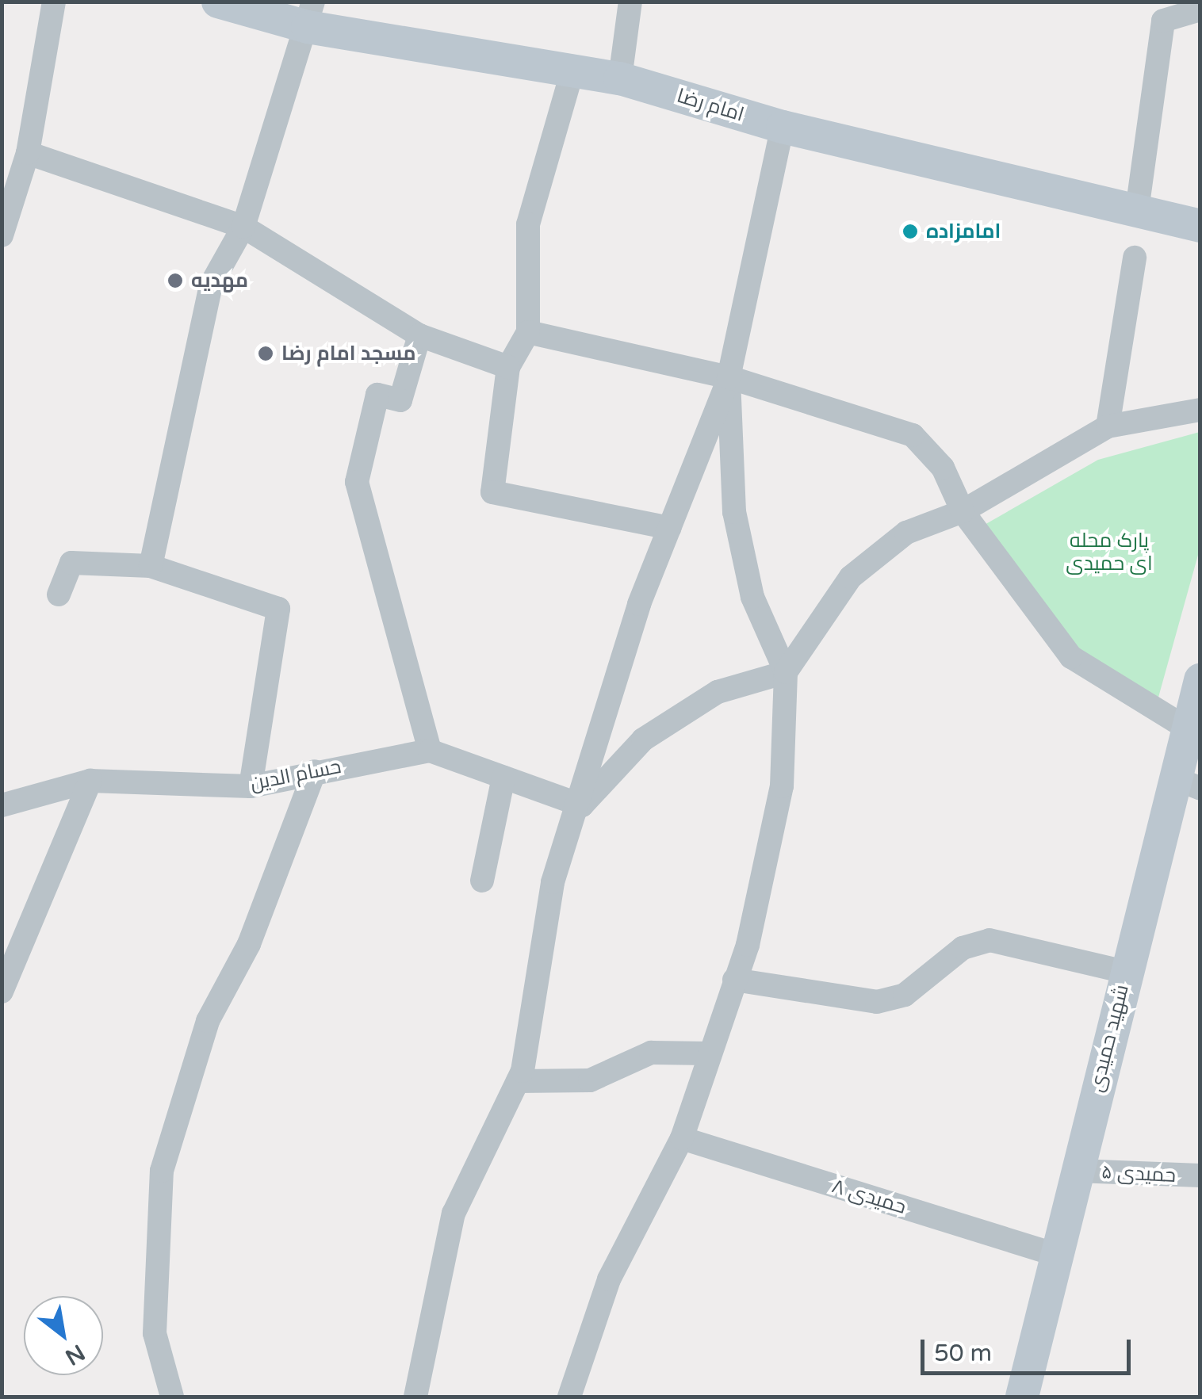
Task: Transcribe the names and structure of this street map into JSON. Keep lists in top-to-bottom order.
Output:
{
  "streets": {
    "main road": ["امام رضا", "شهید حمیدی"],
    "street": ["حسام الدین", "حمیدی ۵", "حمیدی ۸"]
  },
  "crossings": [
    ["شهید حمیدی", "حمیدی ۵"],
    ["شهید حمیدی", "حمیدی ۸"]
  ],
  "parks": ["پارک محله ای حمیدی"],
  "places": ["امامزاده", "مهدیه", "مسجد امام رضا"],
  "scale_bar": "50 m",
  "north": "bottom right"
}
